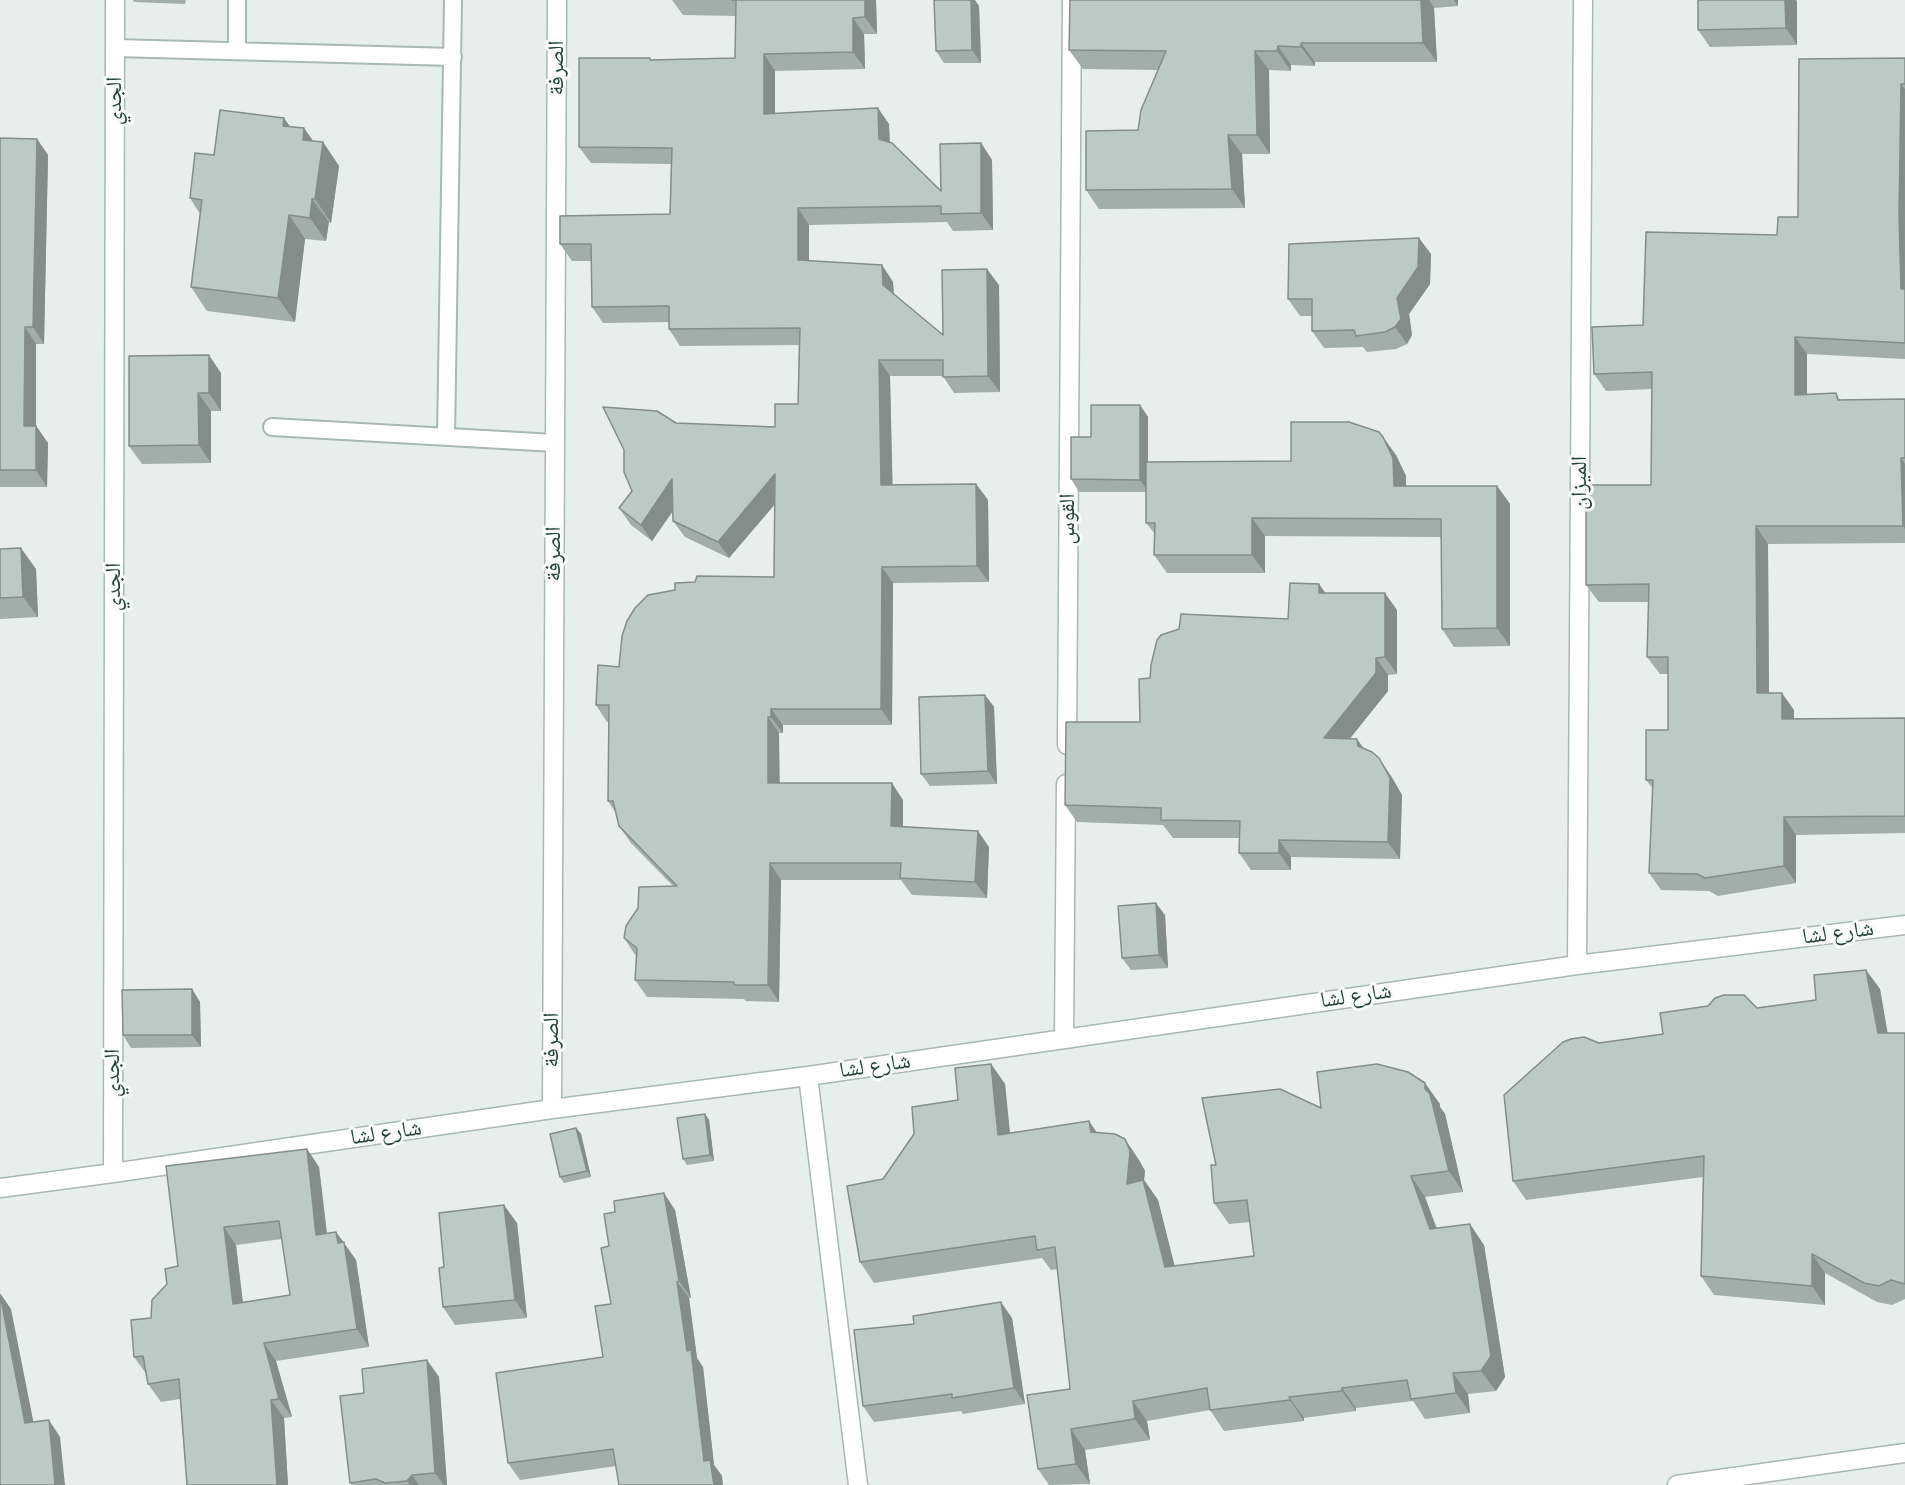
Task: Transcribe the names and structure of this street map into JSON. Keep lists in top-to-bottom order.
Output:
{
  "streets": {
    "street": [
      "الصرفة",
      "الجدي",
      "الميزان",
      "القوس",
      "شارع لشا"
    ]
  },
  "crossings": [
    ["الصرفة", "شارع لشا"],
    ["الجدي", "شارع لشا"],
    ["الميزان", "شارع لشا"],
    ["القوس", "شارع لشا"]
  ]
}
